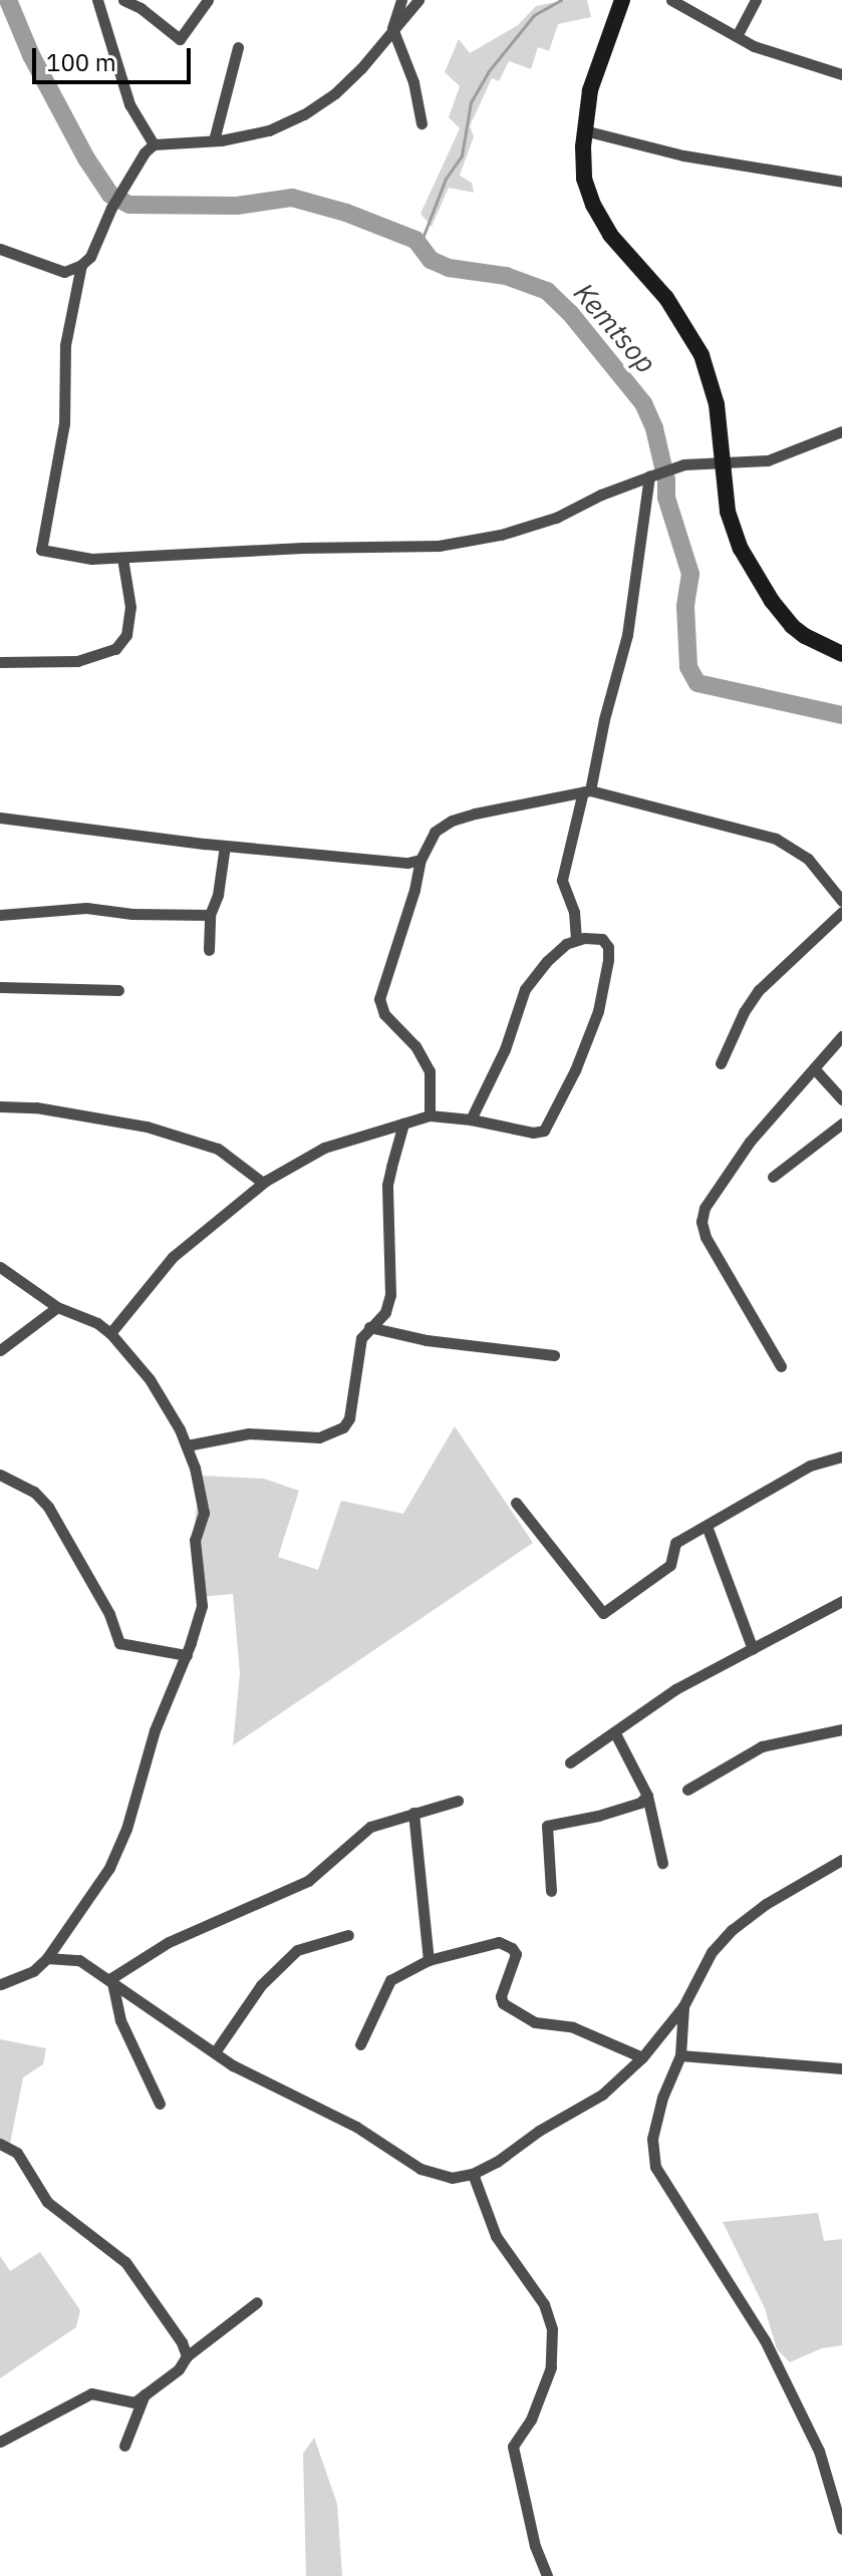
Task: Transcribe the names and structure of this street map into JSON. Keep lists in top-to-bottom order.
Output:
{
  "water": ["Kemtsop"],
  "scale_bar": "100 m"
}
